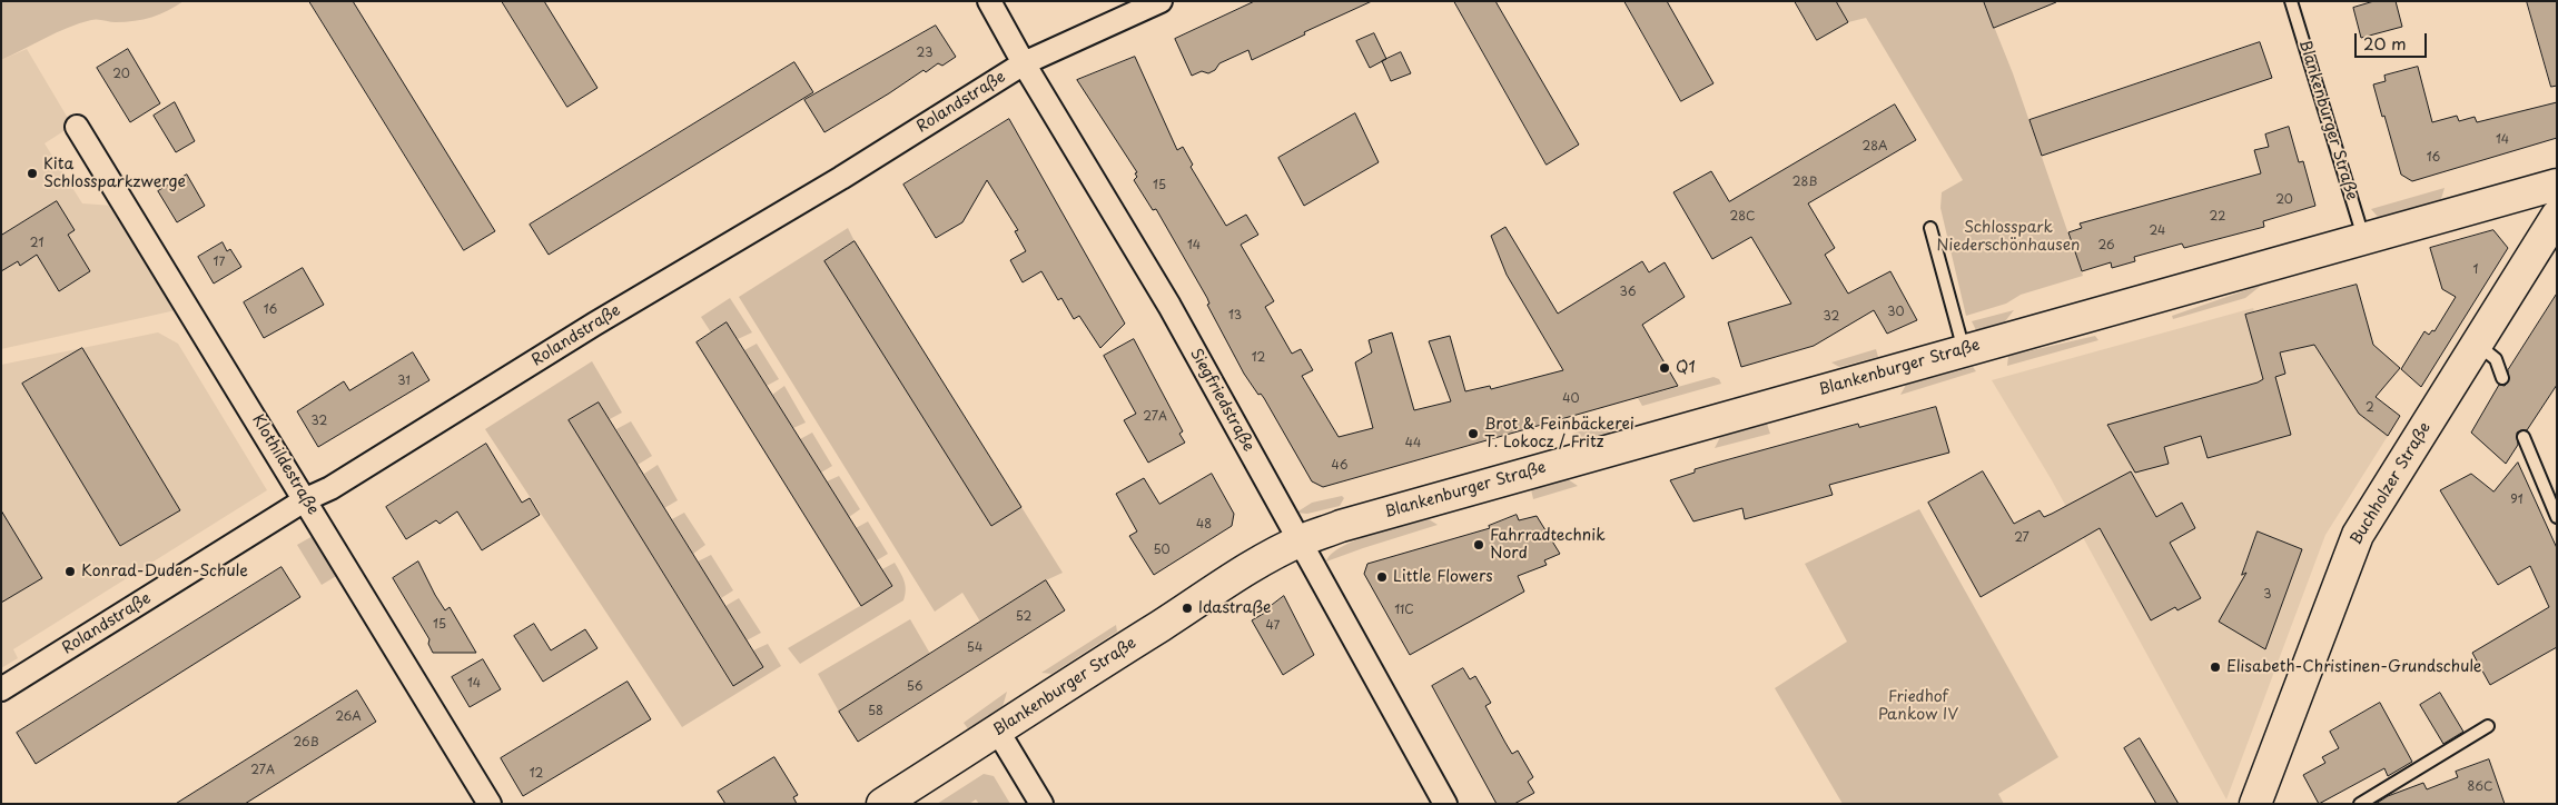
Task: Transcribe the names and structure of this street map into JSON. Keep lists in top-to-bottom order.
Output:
{
  "streets": {
    "main road": ["Blankenburger Straße", "Buchholzer Straße"],
    "street": ["Rolandstraße", "Siegfriedstraße", "Klothildestraße"]
  },
  "crossings": [
    ["Rolandstraße", "Siegfriedstraße"],
    ["Rolandstraße", "Klothildestraße"],
    ["Blankenburger Straße", "Siegfriedstraße"]
  ],
  "parks": ["Schlosspark Niederschönhausen", "Friedhof Pankow IV"],
  "places": [
    "Kita Schlossparkzwerge",
    "Q1",
    "Brot & Feinbäckerei T. Lokocz / Fritz",
    "Fahrradtechnik Nord",
    "Konrad-Duden-Schule",
    "Little Flowers",
    "Idastraße",
    "Elisabeth-Christinen-Grundschule"
  ],
  "house_numbers": [
    "23",
    "20",
    "14",
    "28A",
    "16",
    "28B",
    "15",
    "20",
    "28C",
    "22",
    "24",
    "21",
    "14",
    "26",
    "17",
    "1",
    "36",
    "16",
    "30",
    "13",
    "32",
    "12",
    "31",
    "40",
    "2",
    "27A",
    "32",
    "44",
    "46",
    "91",
    "48",
    "27",
    "50",
    "3",
    "11C",
    "52",
    "15",
    "47",
    "54",
    "14",
    "56",
    "58",
    "26A",
    "26B",
    "27A",
    "12",
    "86C"
  ],
  "scale_bar": "20 m"
}
